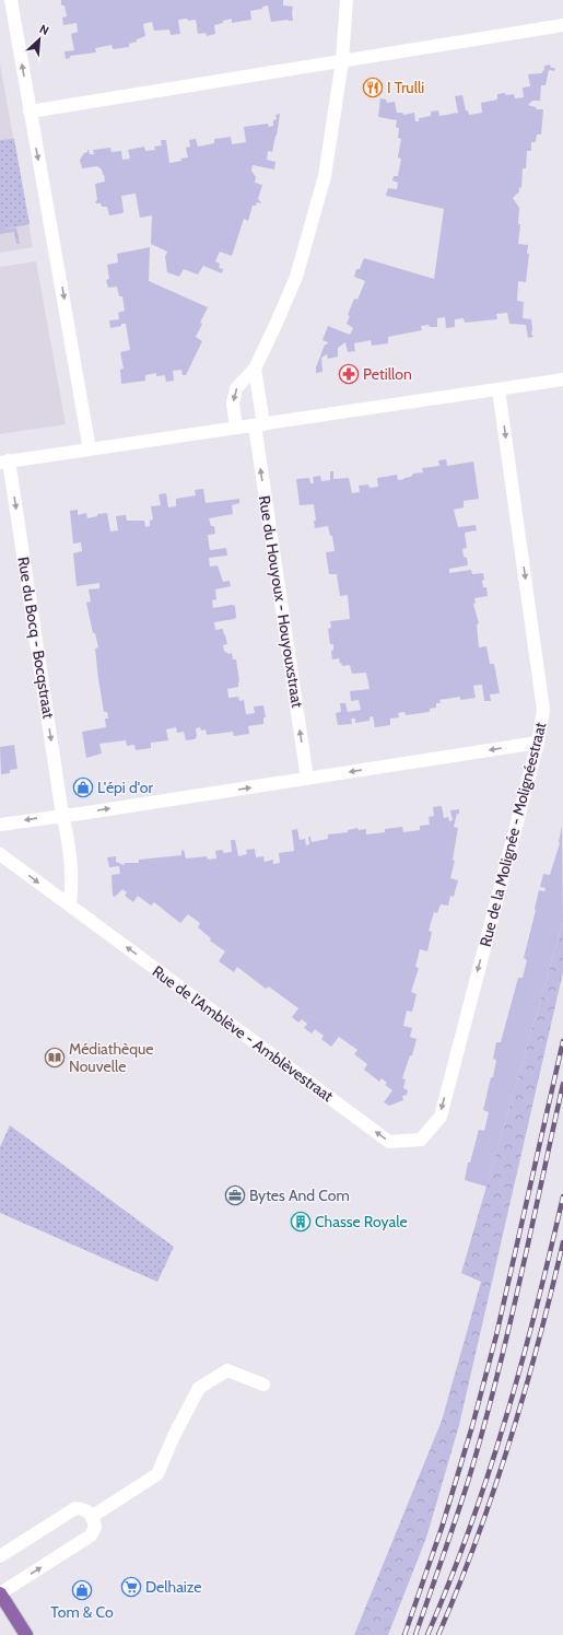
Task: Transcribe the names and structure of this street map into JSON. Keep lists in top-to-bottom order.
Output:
{
  "streets": {
    "street": [
      "Rue du Houyoux - Houyouxstraat",
      "Rue du Bocq - Bocqstraat",
      "Rue de la Molignée - Molignéestraat",
      "Rue de l'Amblève - Amblèvestraat"
    ]
  },
  "crossings": [
    ["Rue du Bocq - Bocqstraat", "Rue de l'Amblève - Amblèvestraat"],
    ["Rue de la Molignée - Molignéestraat", "Rue de l'Amblève - Amblèvestraat"]
  ],
  "one_way": ["Rue du Houyoux - Houyouxstraat", "Rue du Bocq - Bocqstraat", "Rue de la Molignée - Molignéestraat"],
  "places": {
    "restaurant": ["I Trulli"],
    "pharmacy": ["Petillon"],
    "shop": ["L'épi d'or", "Tom & Co"],
    "library": ["Médiathèque Nouvelle"],
    "office": ["Bytes And Com"],
    "building": ["Chasse Royale"],
    "supermarket": ["Delhaize"]
  },
  "north": "top right"
}
